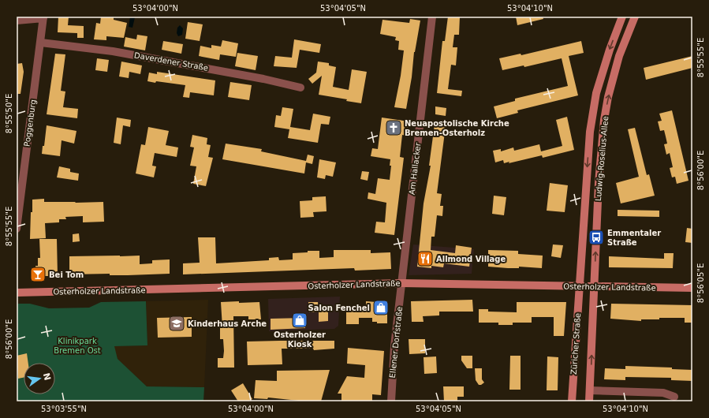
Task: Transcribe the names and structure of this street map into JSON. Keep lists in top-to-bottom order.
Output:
{
  "streets": {
    "main road": ["Ludwig-Roselius-Allee", "Osterholzer Landstraße", "Züricher Straße"],
    "street": [
      "Daverdener Straße",
      "Poggenburg",
      "Am Hallacker",
      "Ellener Dorfstraße"
    ]
  },
  "crossings": [
    ["Daverdener Straße", "Poggenburg"],
    ["Ludwig-Roselius-Allee", "Osterholzer Landstraße"],
    ["Ludwig-Roselius-Allee", "Züricher Straße"],
    ["Am Hallacker", "Osterholzer Landstraße"],
    ["Am Hallacker", "Ellener Dorfstraße"],
    ["Osterholzer Landstraße", "Ellener Dorfstraße"],
    ["Osterholzer Landstraße", "Züricher Straße"]
  ],
  "parks": ["Klinikpark Bremen Ost"],
  "places": {
    "church": ["Neuapostolische Kirche Bremen-Osterholz"],
    "bus stop": ["Emmentaler Straße"],
    "restaurant": ["Allmond Village"],
    "bar": ["Bei Tom"],
    "shop": ["Salon Fenchel", "Osterholzer Kiosk"],
    "school or university": ["Kinderhaus Arche"]
  },
  "north": "right",
  "coordinates": [
    "53°04'00\"N",
    "53°04'05\"N",
    "53°04'10\"N",
    "8°55'55\"E",
    "8°55'50\"E",
    "8°56'00\"E",
    "8°56'05\"E",
    "53°03'55\"N"
  ]
}
